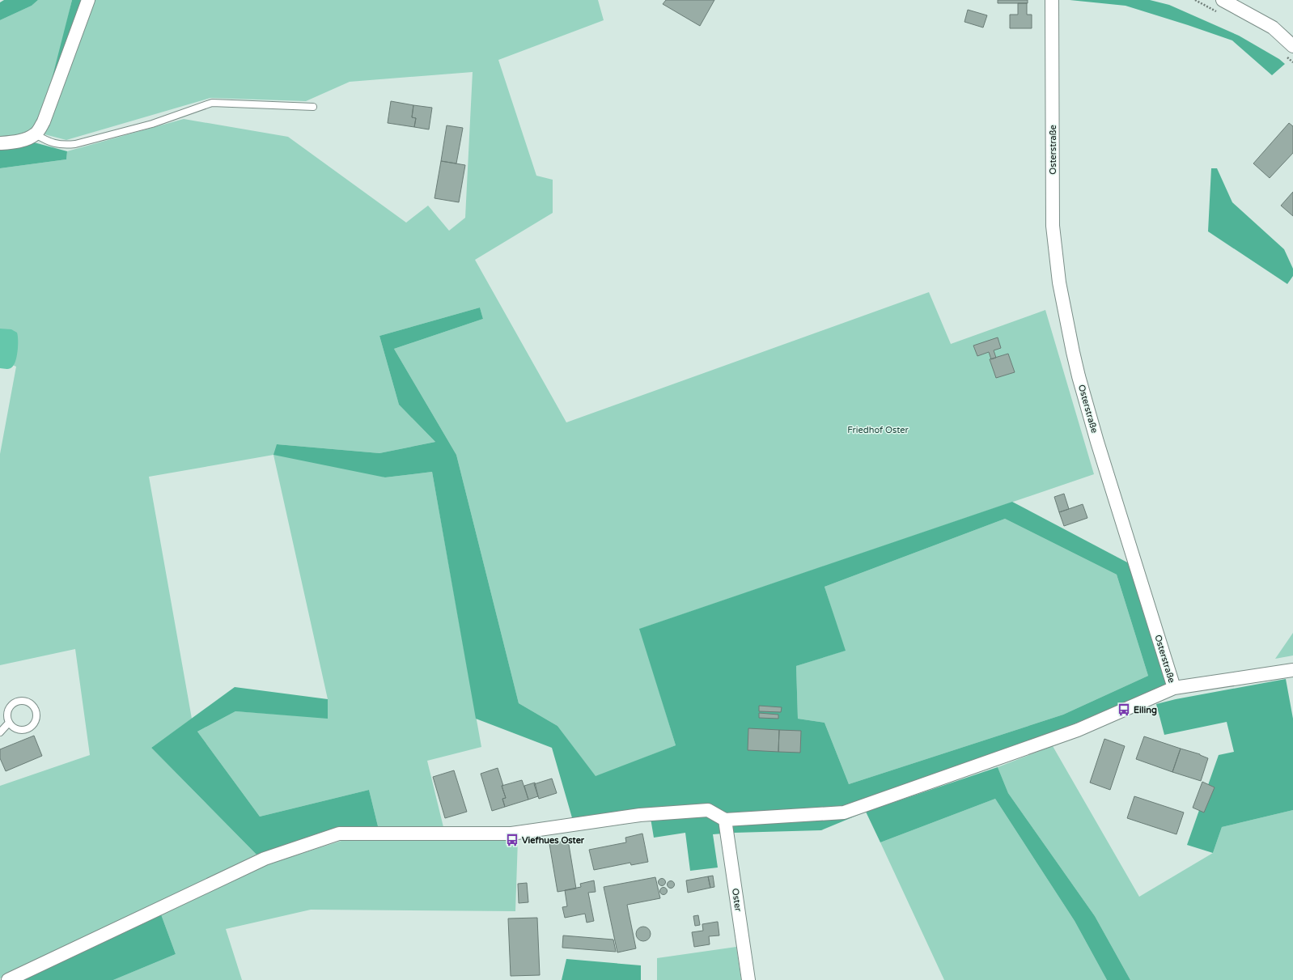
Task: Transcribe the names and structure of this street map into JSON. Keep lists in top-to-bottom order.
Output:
{
  "streets": {
    "street": ["Osterstraße", "Oster"]
  },
  "parks": ["Friedhof Oster"],
  "places": {
    "bus stop": ["Eiling", "Viefhues Oster"]
  }
}
